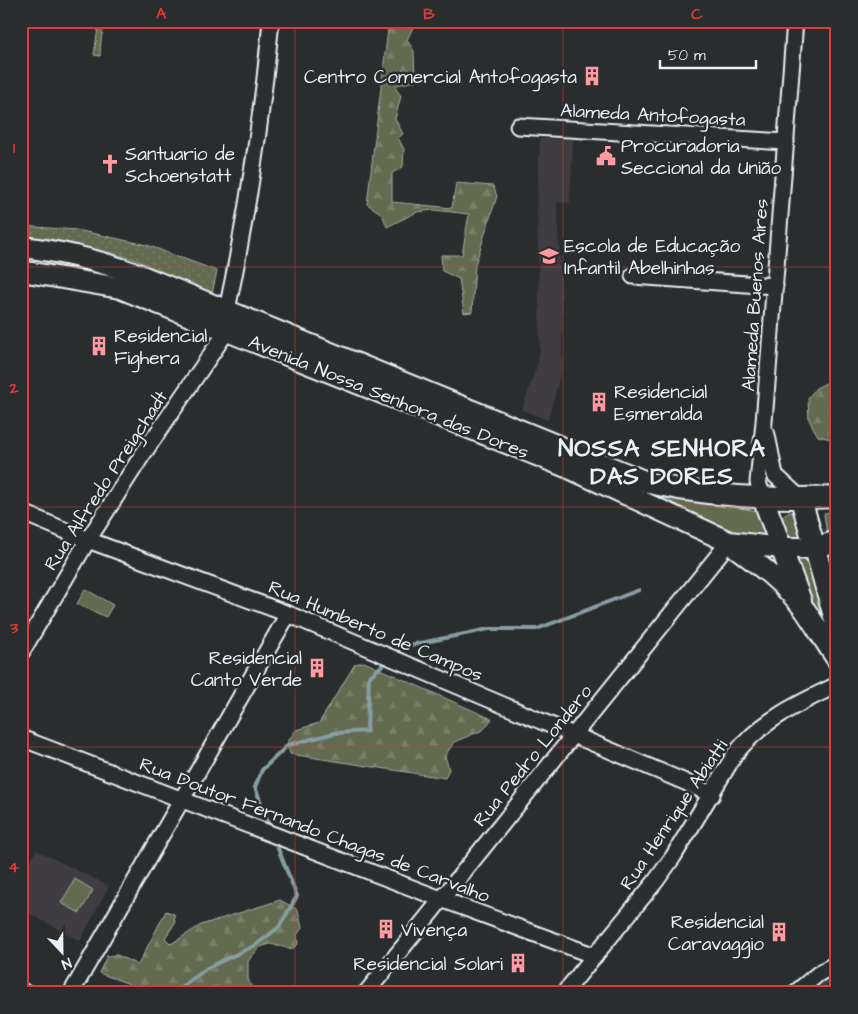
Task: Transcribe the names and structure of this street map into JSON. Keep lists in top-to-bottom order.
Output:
{
  "streets": {
    "main road": ["Avenida Nossa Senhora das Dores"],
    "street": [
      "Alameda Antofogasta",
      "Alameda Buenos Aires",
      "Rua Alfredo Preigchadt",
      "Rua Humberto de Campos",
      "Rua Pedro Londero",
      "Rua Henrique Abiatti",
      "Rua Doutor Fernando Chagas de Carvalho"
    ]
  },
  "crossings": [
    ["Alameda Antofogasta", "Alameda Buenos Aires"],
    ["Alameda Buenos Aires", "Avenida Nossa Senhora das Dores"],
    ["Avenida Nossa Senhora das Dores", "Rua Alfredo Preigchadt"],
    ["Avenida Nossa Senhora das Dores", "Rua Pedro Londero"],
    ["Rua Alfredo Preigchadt", "Rua Humberto de Campos"],
    ["Rua Humberto de Campos", "Rua Pedro Londero"],
    ["Rua Humberto de Campos", "Rua Henrique Abiatti"],
    ["Rua Pedro Londero", "Rua Doutor Fernando Chagas de Carvalho"],
    ["Rua Henrique Abiatti", "Rua Doutor Fernando Chagas de Carvalho"]
  ],
  "districts": ["NOSSA SENHORA DAS DORES"],
  "places": {
    "building": [
      "Centro Comercial Antofogasta",
      "Residencial Fighera",
      "Residencial Esmeralda",
      "Residencial Canto Verde",
      "Vivença",
      "Residencial Caravaggio",
      "Residencial Solari"
    ],
    "public building": ["Procuradoria Seccional da União"],
    "church": ["Santuario de Schoenstatt"],
    "school or university": ["Escola de Educação Infantil Abelhinhas"]
  },
  "scale_bar": "50 m",
  "north": "bottom",
  "grid": {
    "columns": ["A", "B", "C"],
    "rows": [
      "1",
      "2",
      "3",
      "4"
    ]
  }
}
